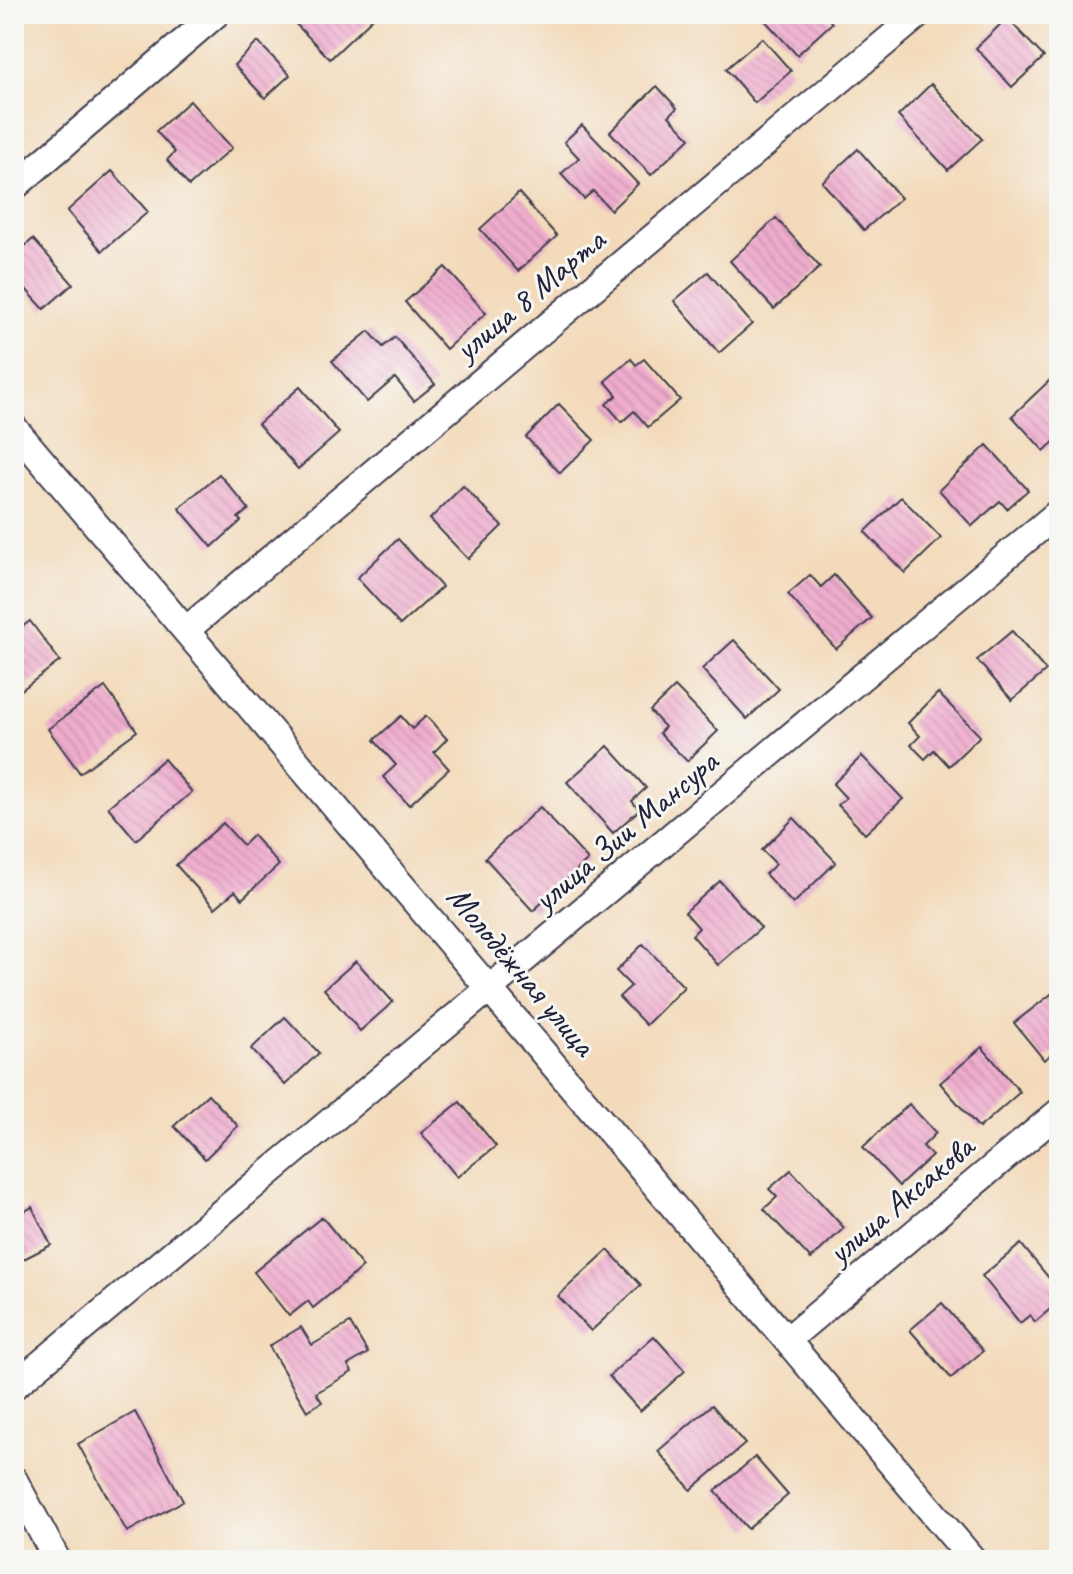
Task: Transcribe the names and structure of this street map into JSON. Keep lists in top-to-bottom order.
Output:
{
  "streets": {
    "street": [
      "улица 8 Марта",
      "улица Зии Мансура",
      "Молодёжная улица",
      "улица Аксакова"
    ]
  },
  "crossings": [
    ["улица 8 Марта", "Молодёжная улица"],
    ["улица Зии Мансура", "Молодёжная улица"],
    ["Молодёжная улица", "улица Аксакова"]
  ]
}
